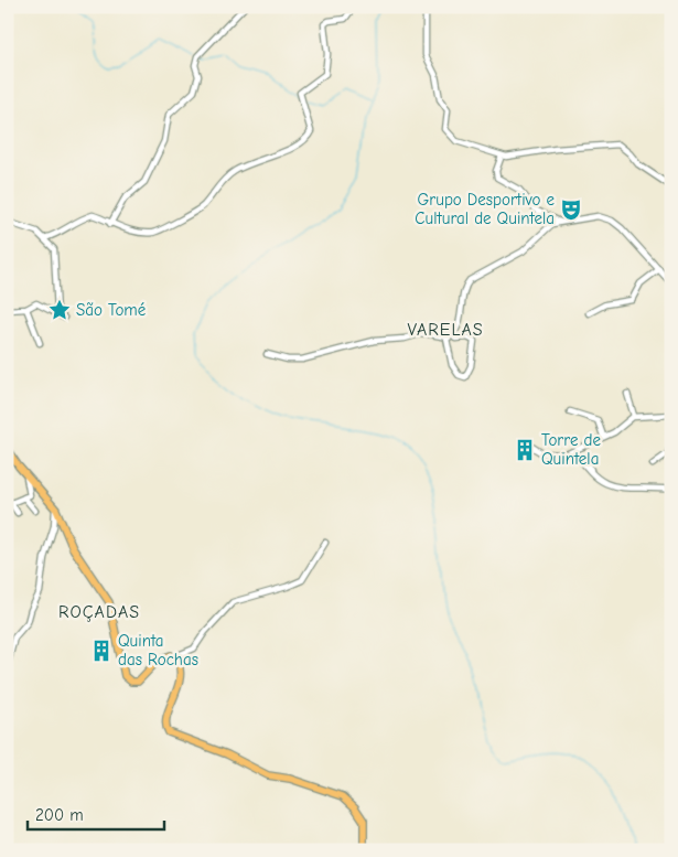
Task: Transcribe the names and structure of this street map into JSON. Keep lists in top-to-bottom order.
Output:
{
  "districts": ["VARELAS", "ROÇADAS"],
  "places": {
    "theatre": ["Grupo Desportivo e Cultural de Quintela"],
    "place": ["São Tomé"],
    "building": ["Torre de Quintela", "Quinta das Rochas"]
  },
  "scale_bar": "200 m"
}
